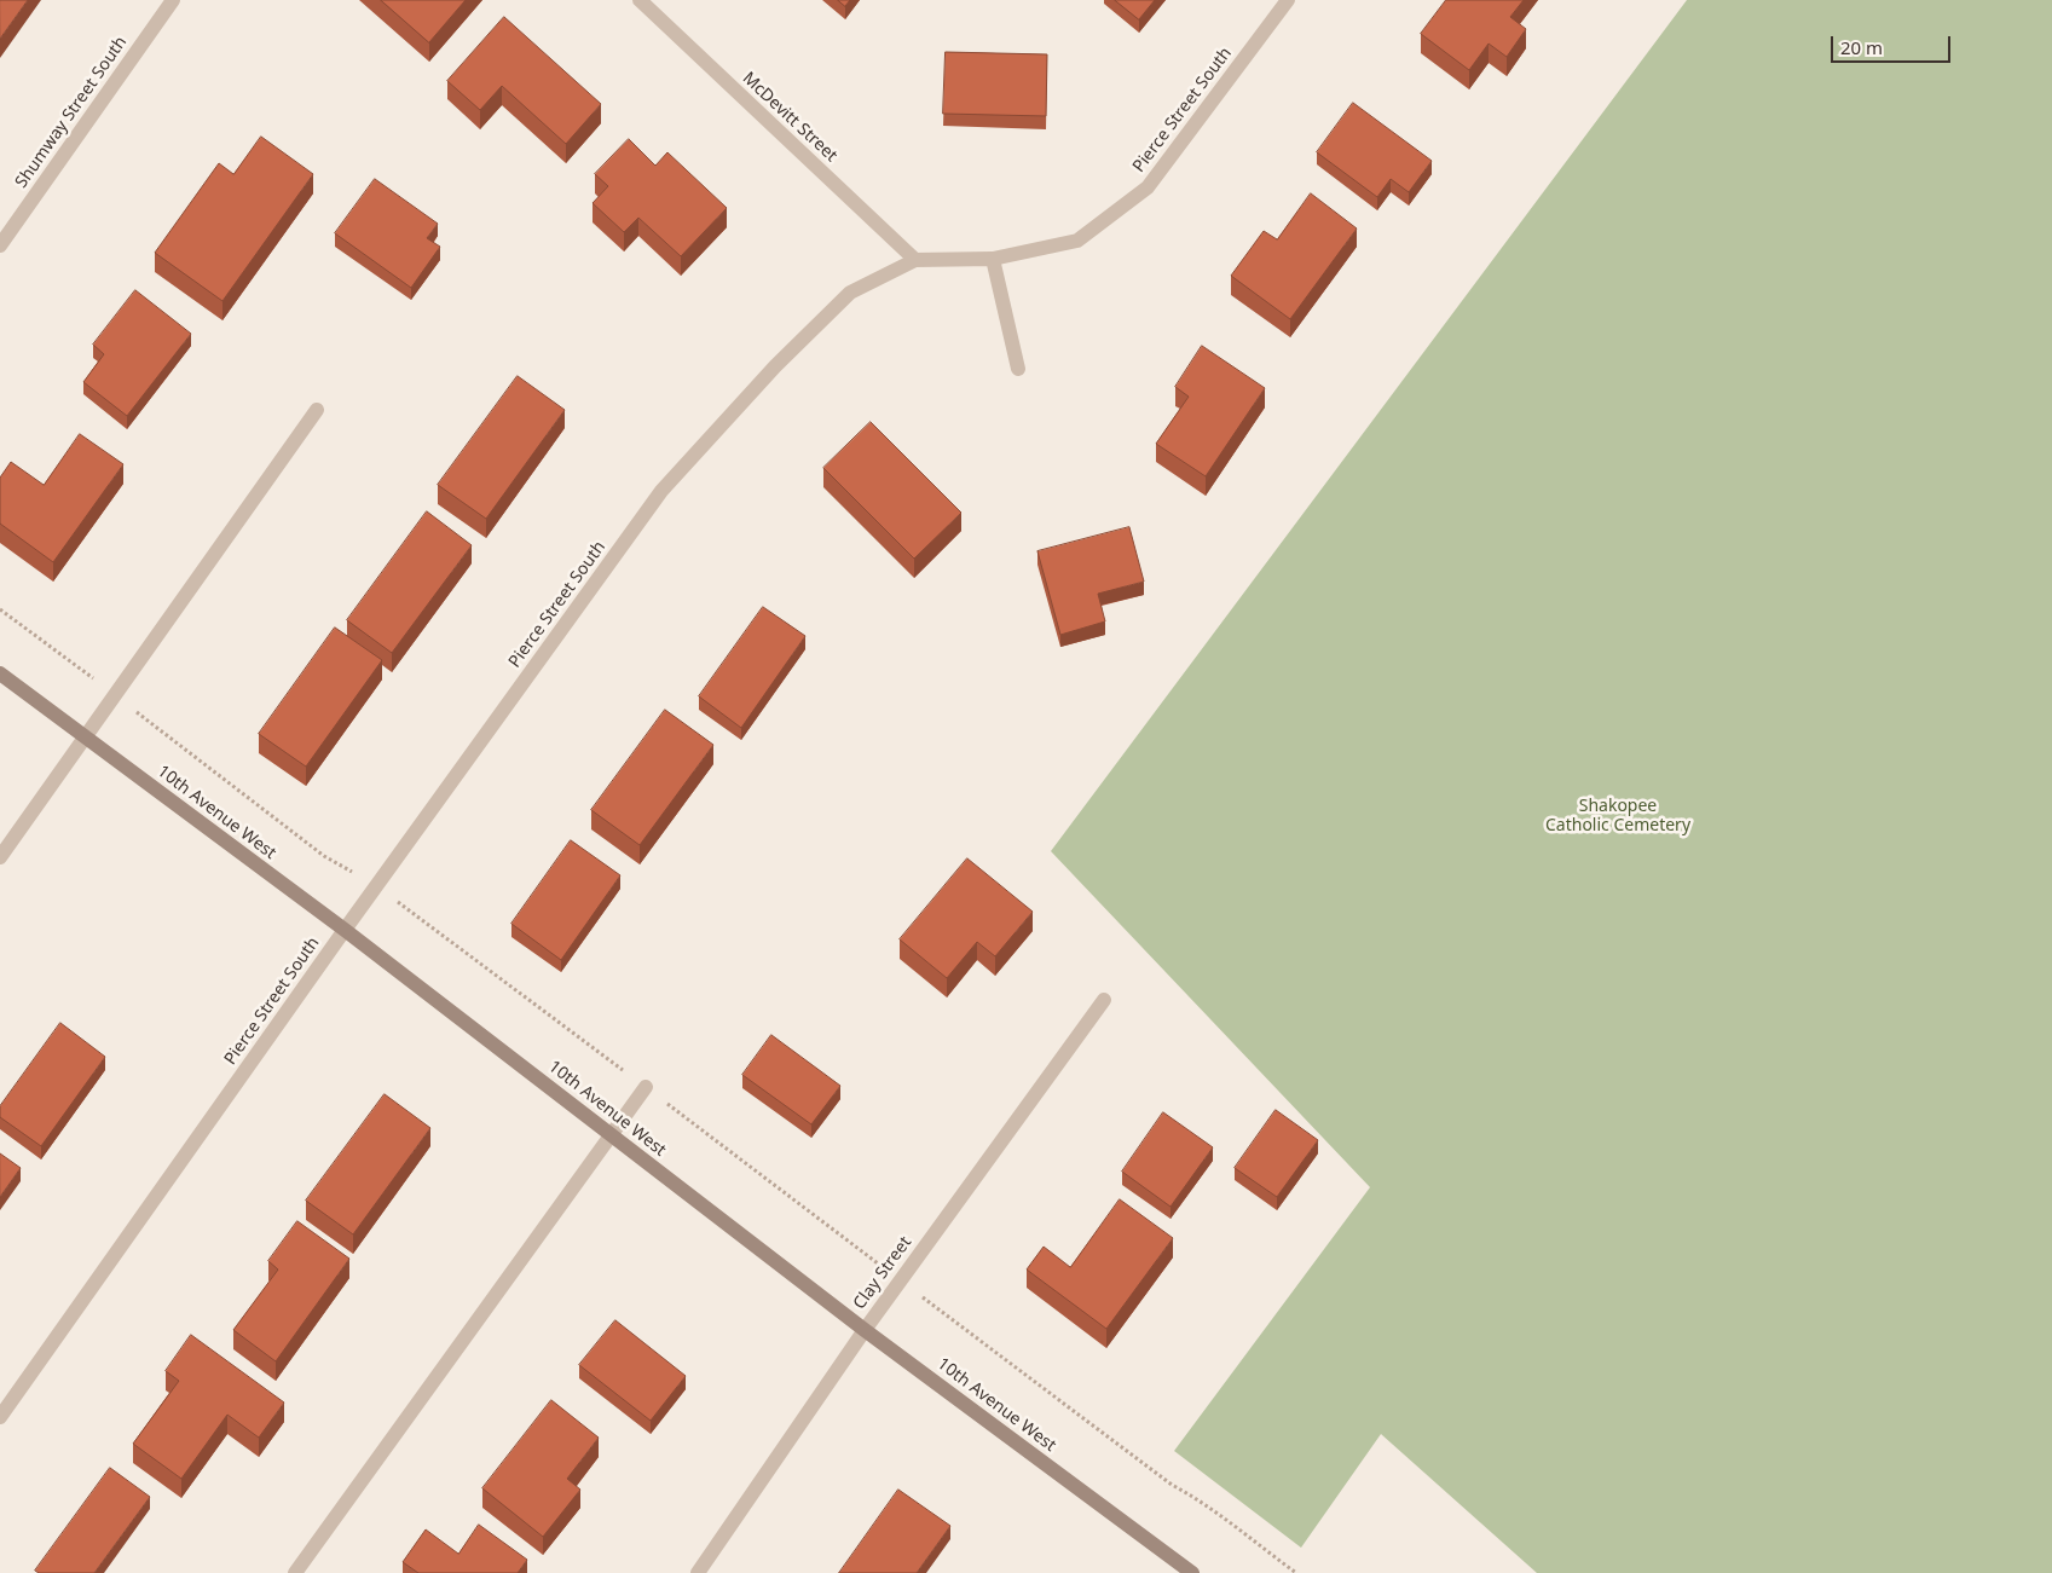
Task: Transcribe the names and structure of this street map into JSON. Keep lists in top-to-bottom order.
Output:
{
  "streets": {
    "main road": ["10th Avenue West"],
    "street": [
      "Pierce Street South",
      "Shumway Street South",
      "McDevitt Street",
      "Clay Street"
    ]
  },
  "crossings": [
    ["Pierce Street South", "McDevitt Street"],
    ["Pierce Street South", "10th Avenue West"],
    ["10th Avenue West", "Clay Street"]
  ],
  "parks": ["Shakopee Catholic Cemetery"],
  "scale_bar": "20 m"
}
